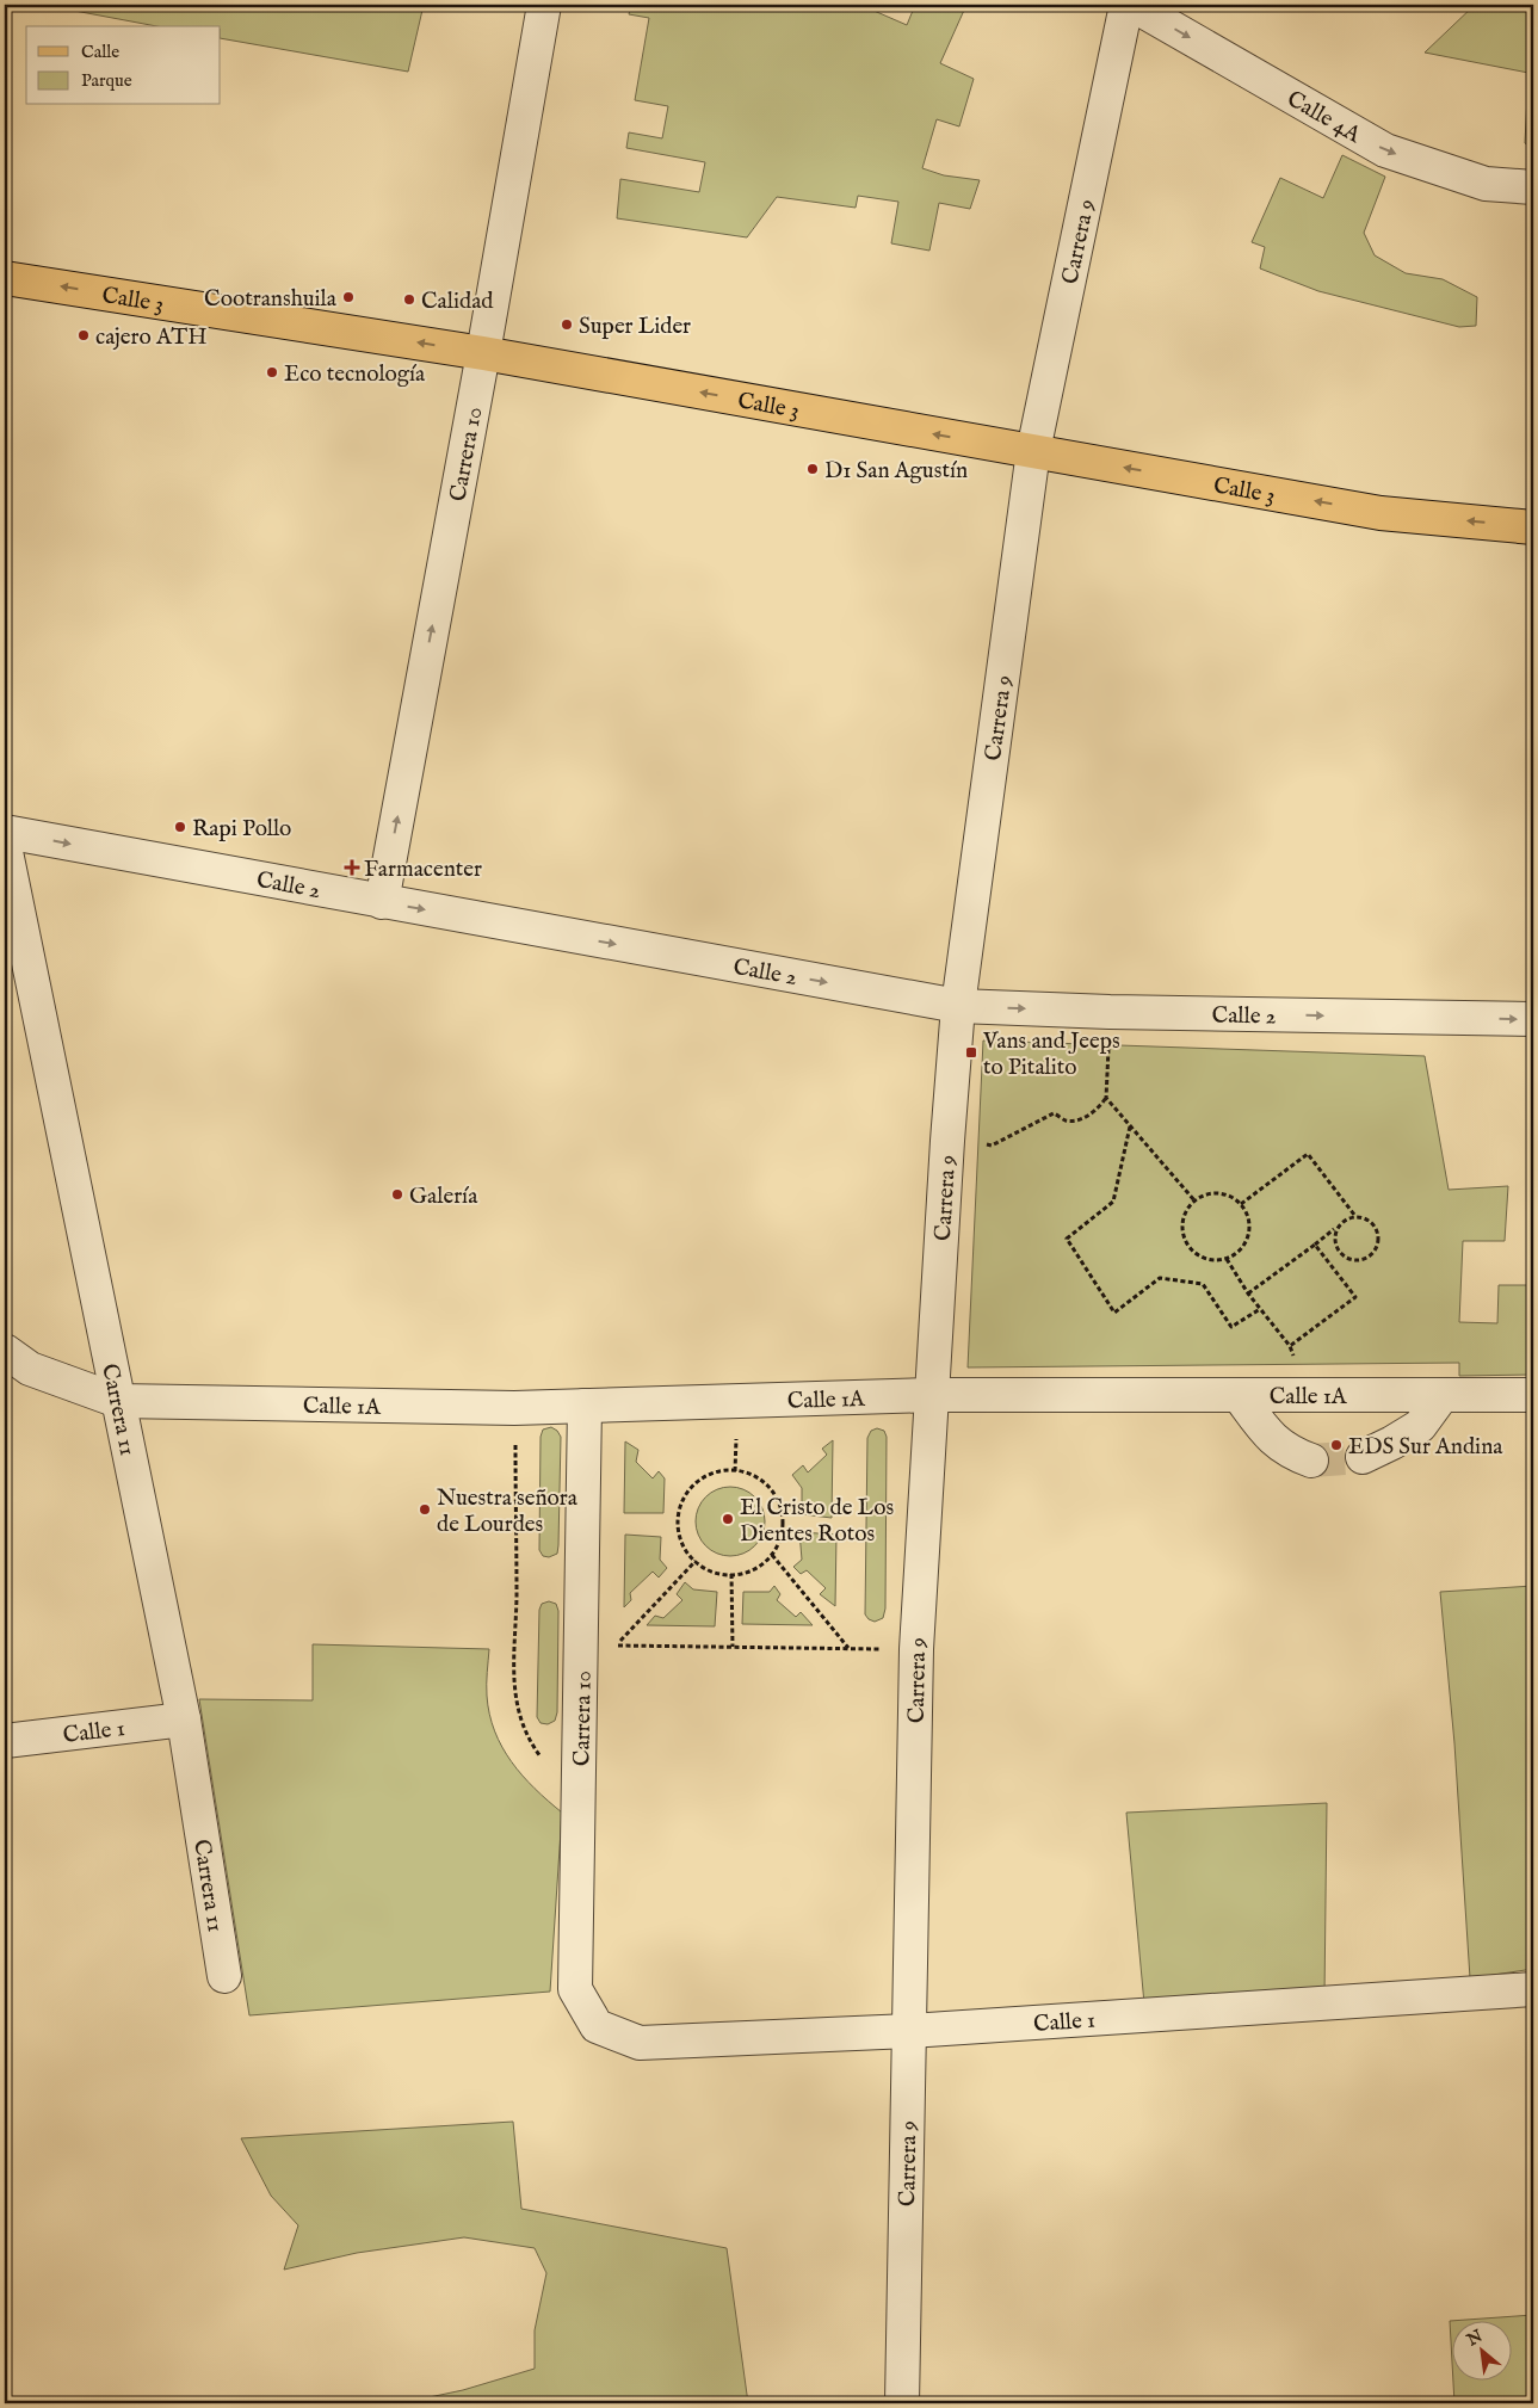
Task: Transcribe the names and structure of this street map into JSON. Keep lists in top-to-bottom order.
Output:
{
  "streets": {
    "main road": ["Calle 3"],
    "street": [
      "Calle 4A",
      "Carrera 9",
      "Carrera 10",
      "Calle 2",
      "Calle 1A",
      "Carrera 11",
      "Calle 1"
    ]
  },
  "crossings": [
    ["Carrera 9", "Calle 3"],
    ["Carrera 9", "Calle 2"],
    ["Carrera 9", "Calle 1A"],
    ["Carrera 9", "Calle 1"],
    ["Calle 3", "Carrera 10"],
    ["Carrera 10", "Calle 2"],
    ["Carrera 10", "Calle 1A"],
    ["Carrera 10", "Calle 1"],
    ["Calle 1A", "Carrera 11"],
    ["Carrera 11", "Calle 1"]
  ],
  "one_way": [
    "Calle 4A",
    "Calle 3",
    "Carrera 10",
    "Calle 2"
  ],
  "places": {
    "other": [
      "Cootranshuila",
      "Calidad",
      "Super Lider",
      "cajero ATH",
      "Eco tecnología",
      "D1 San Agustín",
      "Rapi Pollo",
      "Galería",
      "EDS Sur Andina",
      "Nuestra señora de Lourdes",
      "El Cristo de Los Dientes Rotos"
    ],
    "health": ["Farmacenter"],
    "transit": ["Vans and Jeeps to Pitalito"]
  },
  "legend": ["Calle", "Parque"],
  "north": "top left"
}
